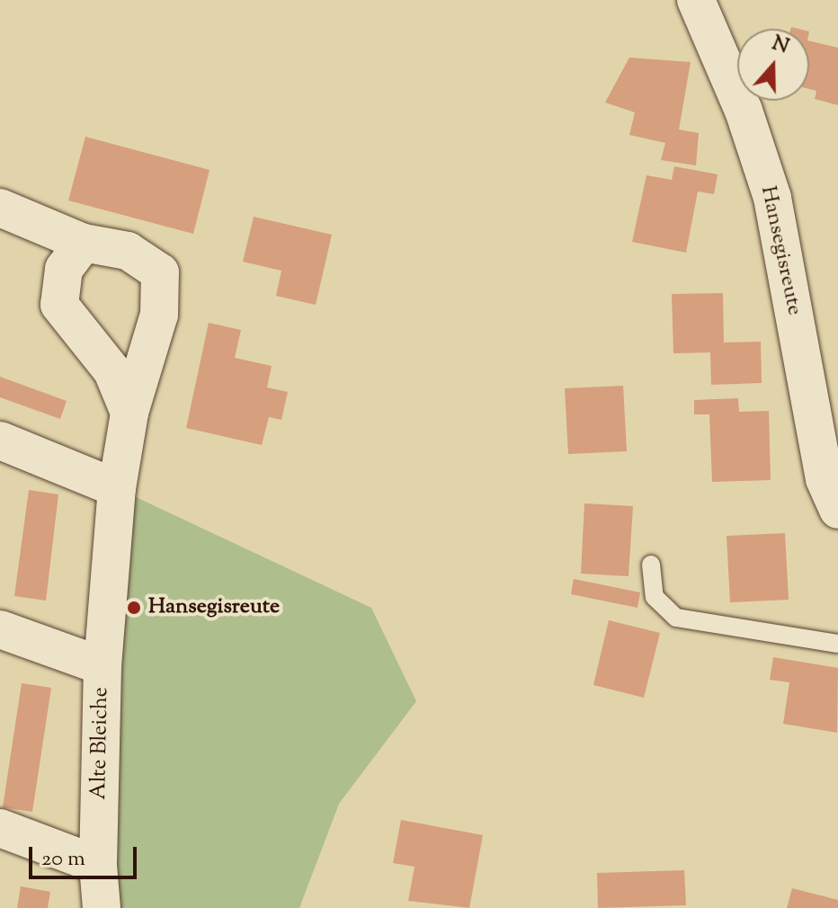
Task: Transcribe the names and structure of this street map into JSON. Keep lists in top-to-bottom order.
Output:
{
  "streets": {
    "street": ["Hansegisreute", "Alte Bleiche"]
  },
  "places": ["Hansegisreute"],
  "scale_bar": "20 m",
  "north": "top"
}
